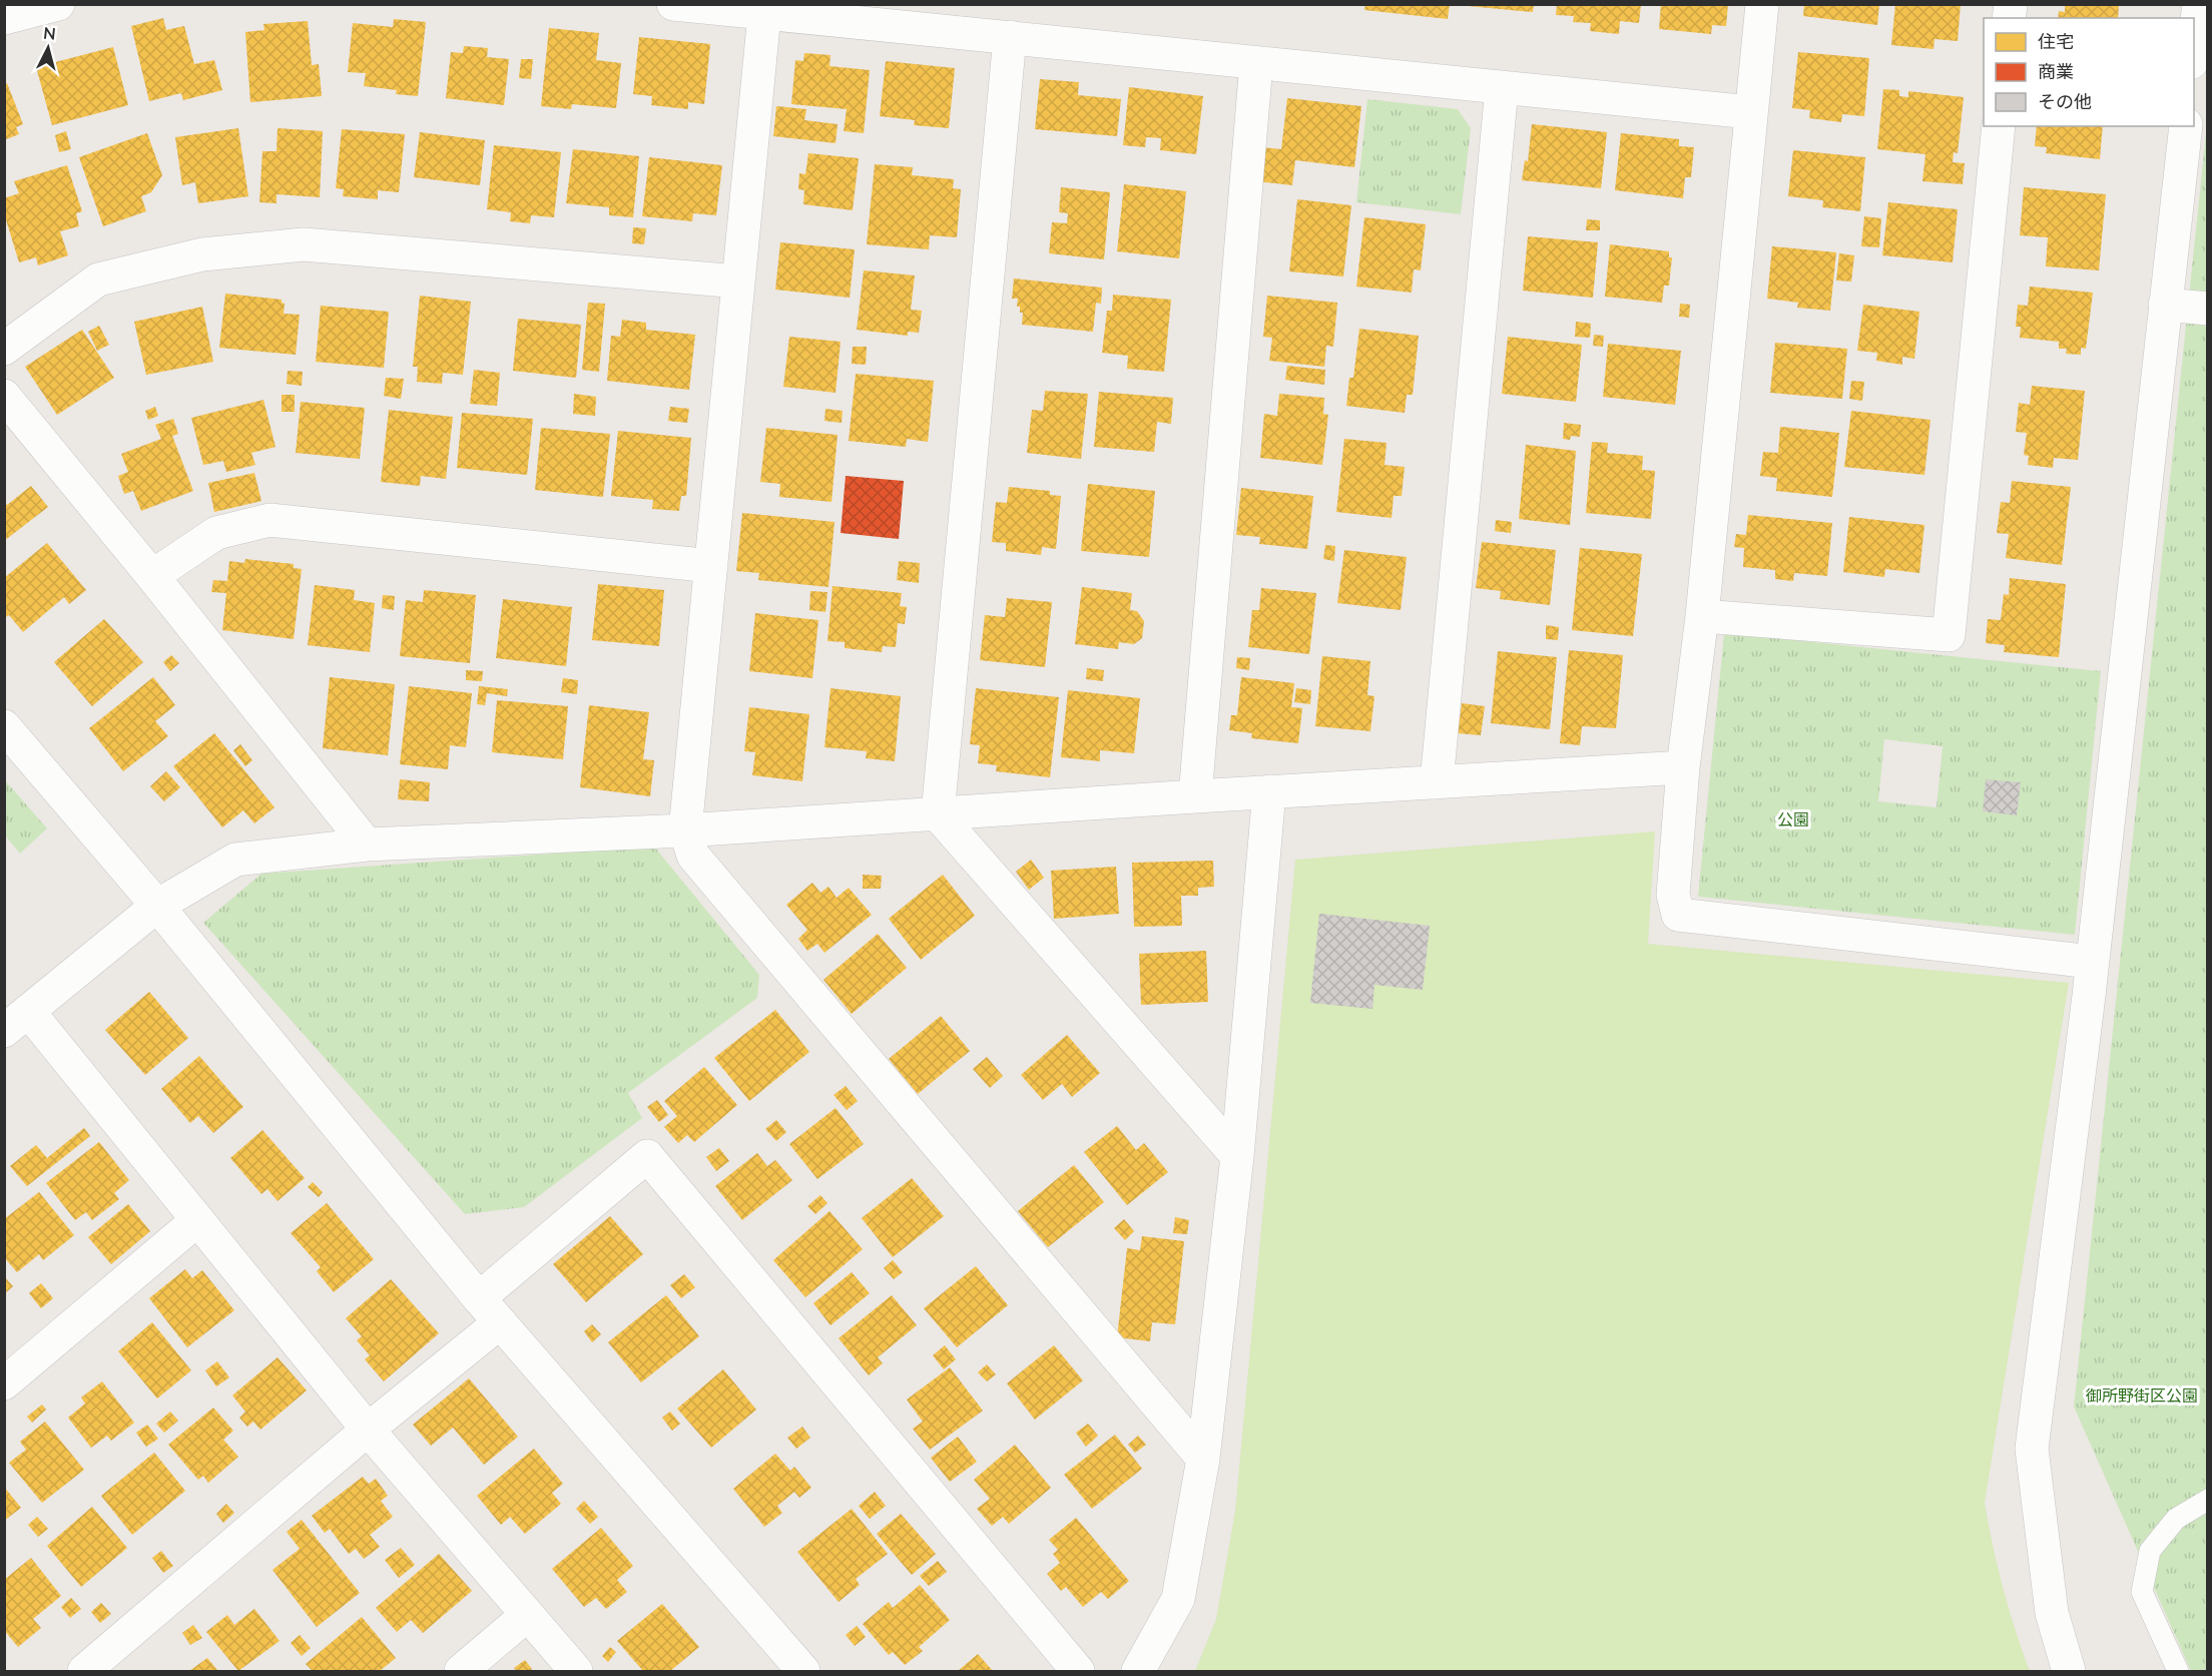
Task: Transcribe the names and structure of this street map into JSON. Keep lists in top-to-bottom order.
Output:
{
  "parks": ["公園", "御所野街区公園"],
  "legend": ["住宅", "商業", "その他"],
  "north": "top"
}
